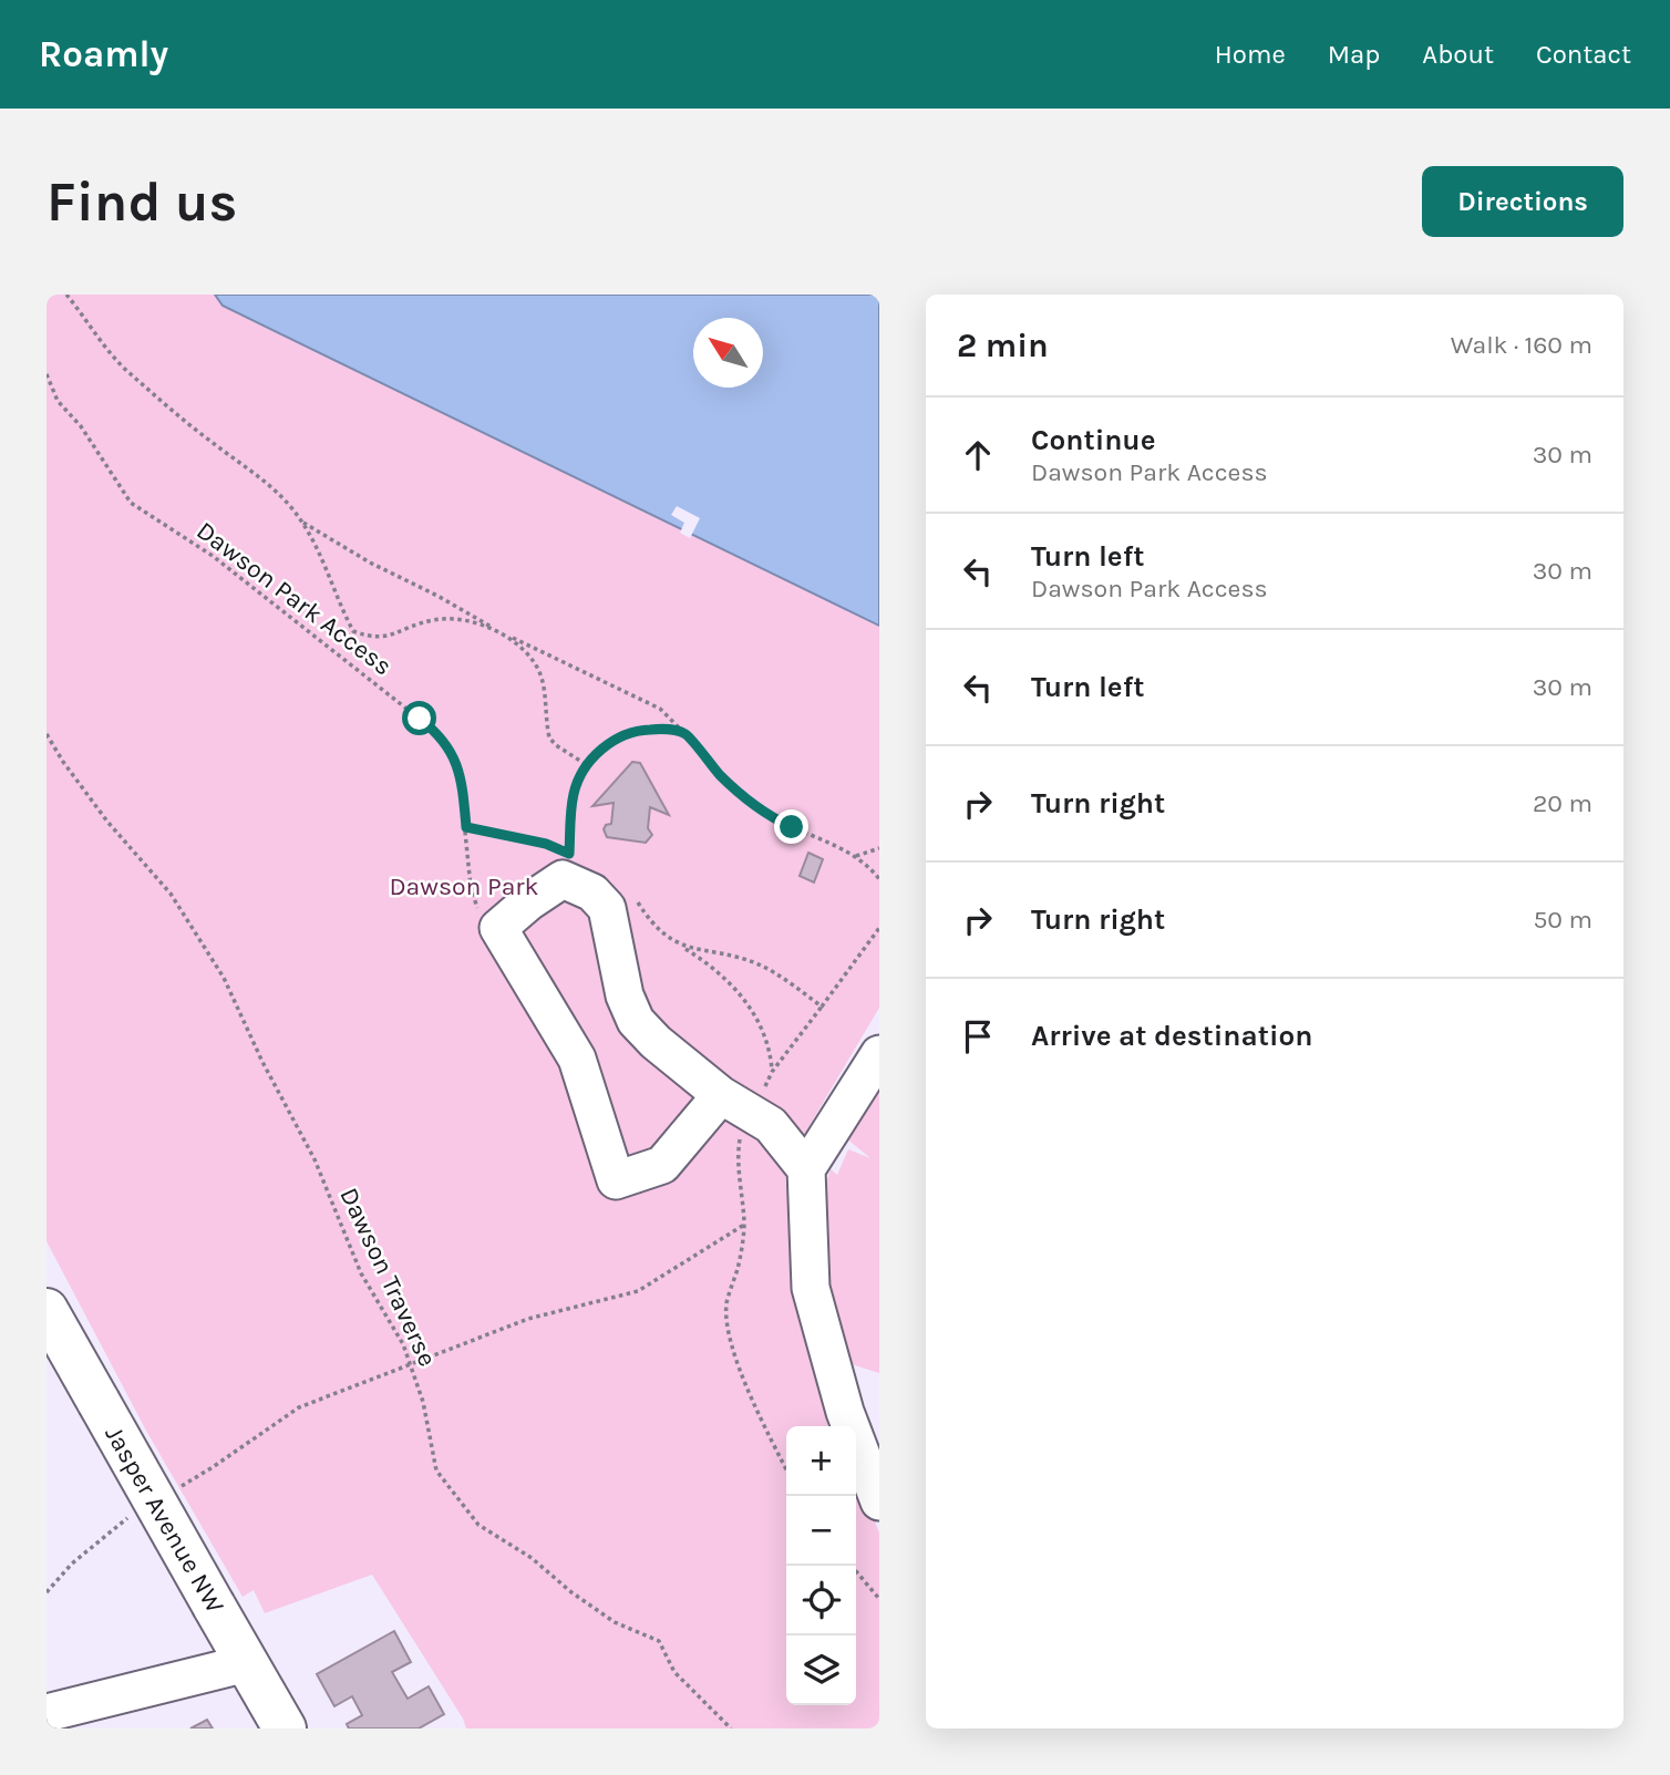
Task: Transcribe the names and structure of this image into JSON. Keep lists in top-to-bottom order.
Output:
{
  "streets": {
    "main road": ["Jasper Avenue NW"],
    "path": ["Dawson Park Access", "Dawson Traverse"]
  },
  "parks": ["Dawson Park"],
  "north": "top left",
  "page": {
    "header": "Roamly",
    "nav": [
      "Home",
      "Map",
      "About",
      "Contact"
    ],
    "buttons": "Directions",
    "title": "Find us",
    "heading": ["2 min", "Walk · 160 m"],
    "list": [
      ["Continue", "Dawson Park Access", "30 m"],
      ["Turn left", "Dawson Park Access", "30 m"],
      ["Turn left", "30 m"],
      ["Turn right", "20 m"],
      ["Turn right", "50 m"],
      "Arrive at destination"
    ],
    "map_buttons": ["+", "−"]
  }
}
